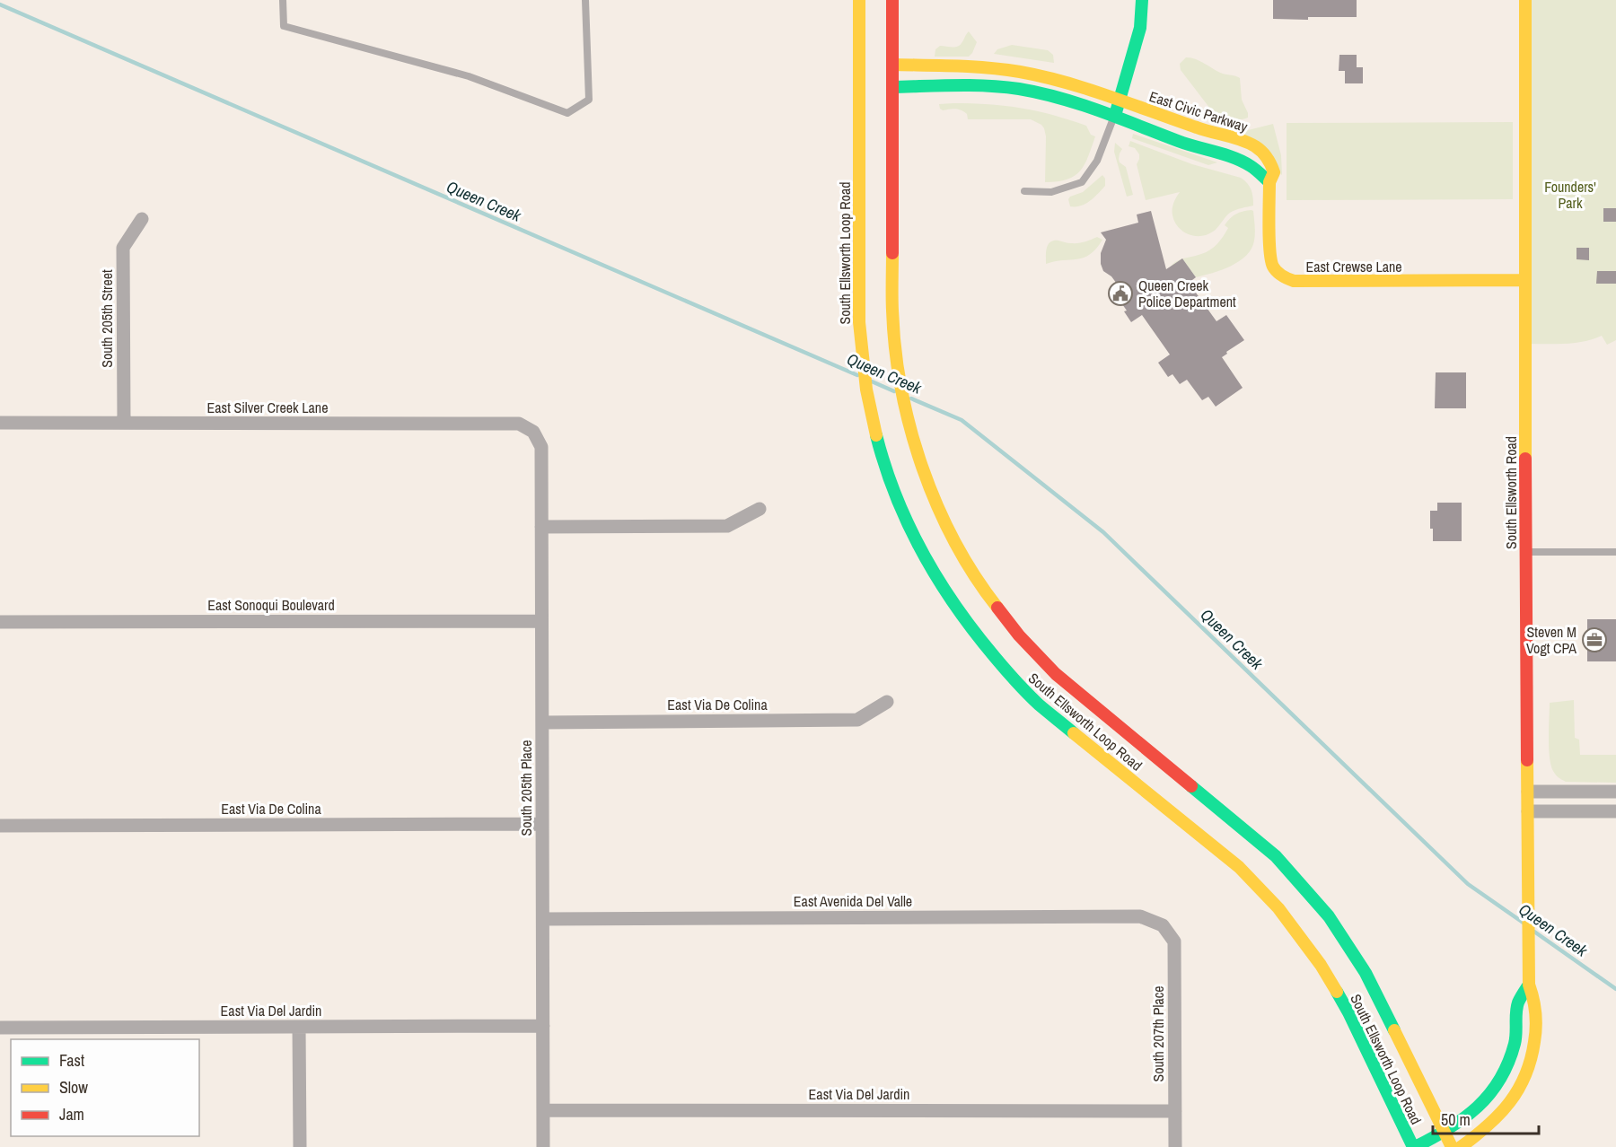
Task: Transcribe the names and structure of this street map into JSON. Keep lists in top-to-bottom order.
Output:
{
  "streets": {
    "street": [
      "East Civic Parkway",
      "South Ellsworth Loop Road",
      "East Crewse Lane",
      "South 205th Street",
      "East Silver Creek Lane",
      "South Ellsworth Road",
      "East Sonoqui Boulevard",
      "East Via De Colina",
      "South 205th Place",
      "East Avenida Del Valle",
      "East Via Del Jardin",
      "South 207th Place"
    ]
  },
  "crossings": [
    ["East Civic Parkway", "South Ellsworth Loop Road"],
    ["East Civic Parkway", "East Crewse Lane"],
    ["South Ellsworth Loop Road", "South Ellsworth Road"],
    ["East Crewse Lane", "South Ellsworth Road"],
    ["South 205th Street", "East Silver Creek Lane"],
    ["East Silver Creek Lane", "South 205th Place"],
    ["East Sonoqui Boulevard", "South 205th Place"],
    ["East Via De Colina", "South 205th Place"],
    ["South 205th Place", "East Avenida Del Valle"],
    ["South 205th Place", "East Via Del Jardin"],
    ["East Avenida Del Valle", "South 207th Place"],
    ["East Via Del Jardin", "South 207th Place"]
  ],
  "water": ["Queen Creek"],
  "parks": ["Founders' Park"],
  "places": {
    "public building": ["Queen Creek Police Department"],
    "office": ["Steven M Vogt CPA"]
  },
  "legend": ["Fast", "Slow", "Jam"],
  "scale_bar": "50 m"
}
